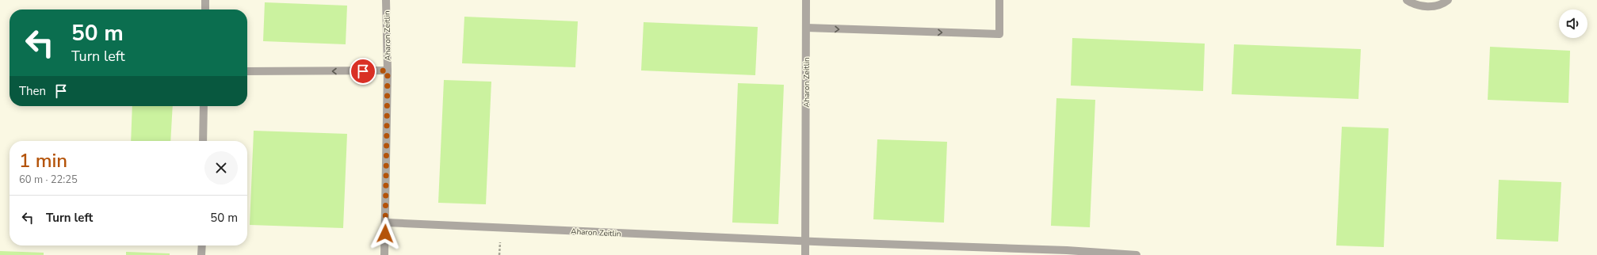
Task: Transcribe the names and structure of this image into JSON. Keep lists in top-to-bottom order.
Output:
{
  "streets": {
    "street": ["Aharon Zeitlin"]
  },
  "page": {
    "turn": ["50 m", "Turn left"],
    "then": "Then",
    "heading": ["1 min", "60 m · 22:25"],
    "list": [
      {
        "name": "Turn left",
        "value": "50 m"
      }
    ]
  }
}
